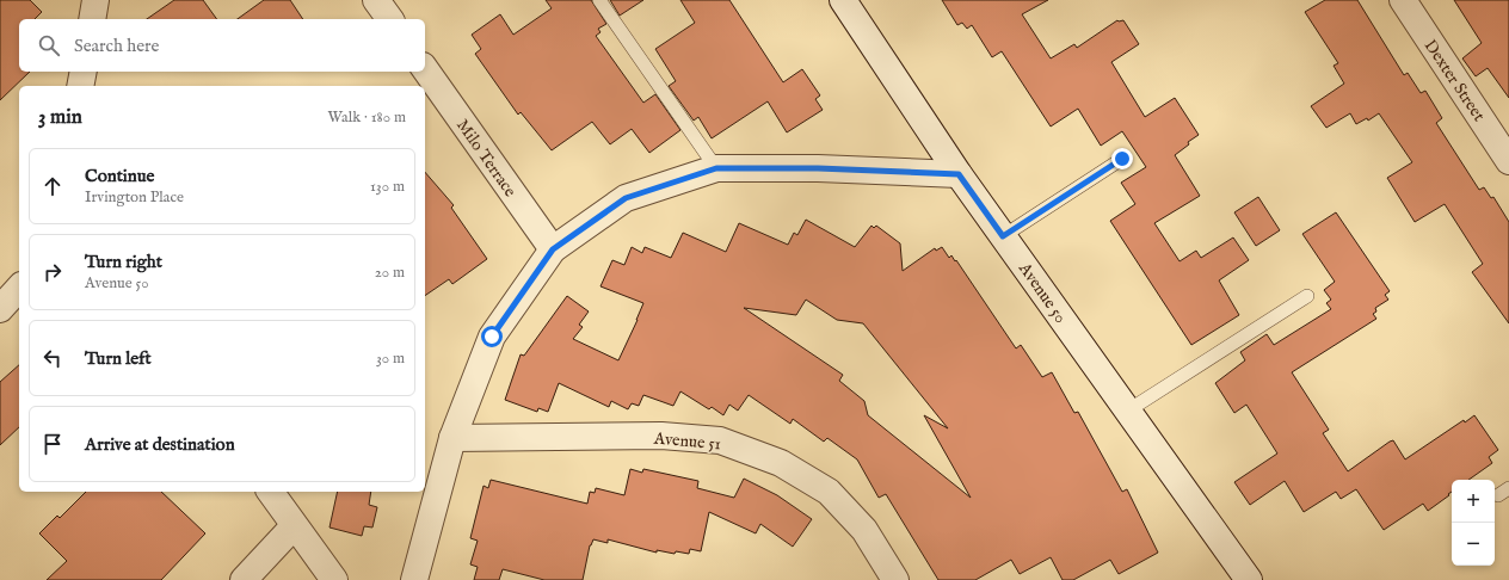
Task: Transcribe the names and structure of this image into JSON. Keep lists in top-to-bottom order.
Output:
{
  "streets": {
    "street": [
      "Dexter Street",
      "Milo Terrace",
      "Avenue 50",
      "Avenue 51"
    ]
  },
  "page": {
    "search": "Search here",
    "heading": ["3 min", "Walk · 180 m"],
    "list": [
      ["Continue", "Irvington Place", "130 m"],
      ["Turn right", "Avenue 50", "20 m"],
      ["Turn left", "30 m"],
      "Arrive at destination"
    ],
    "map_buttons": ["+", "−"]
  }
}
